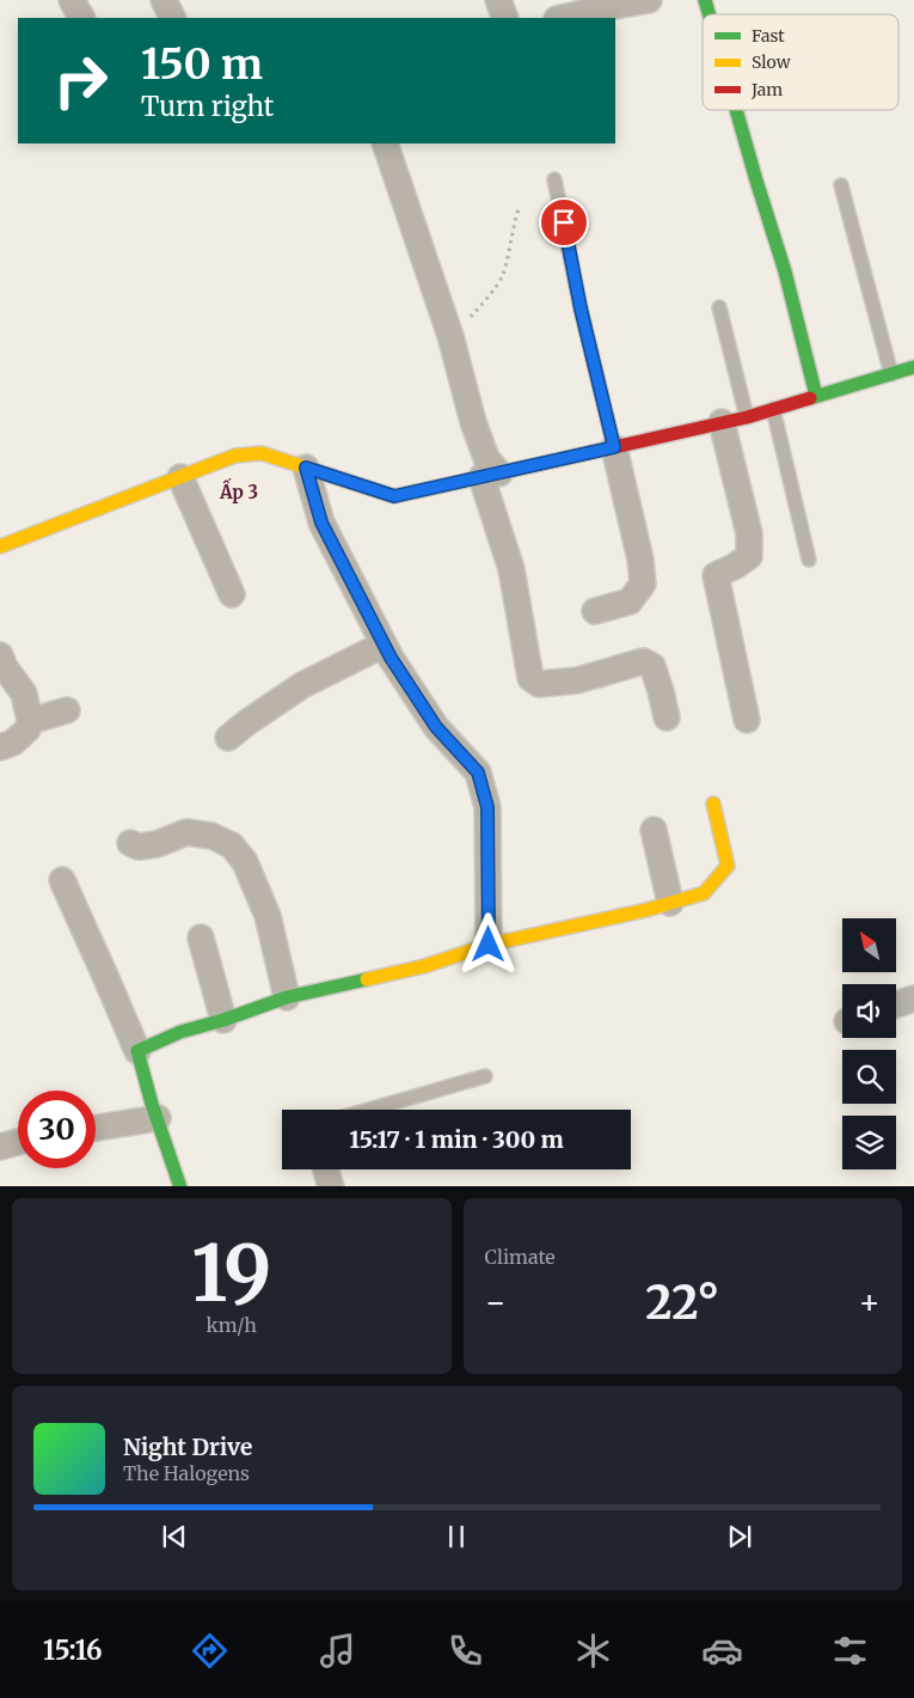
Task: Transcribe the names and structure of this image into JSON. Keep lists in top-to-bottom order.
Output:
{
  "districts": ["Ấp 3"],
  "legend": ["Fast", "Slow", "Jam"],
  "north": "top left",
  "page": {
    "turn": ["150 m", "Turn right"],
    "limit": "30",
    "trip": "15:17 · 1 min · 300 m",
    "tile": [
      ["19", "km/h"],
      "Climate"
    ],
    "heat": ["−", "22°", "+"],
    "song": ["Night Drive", "The Halogens"],
    "tabs": "15:16"
  }
}
